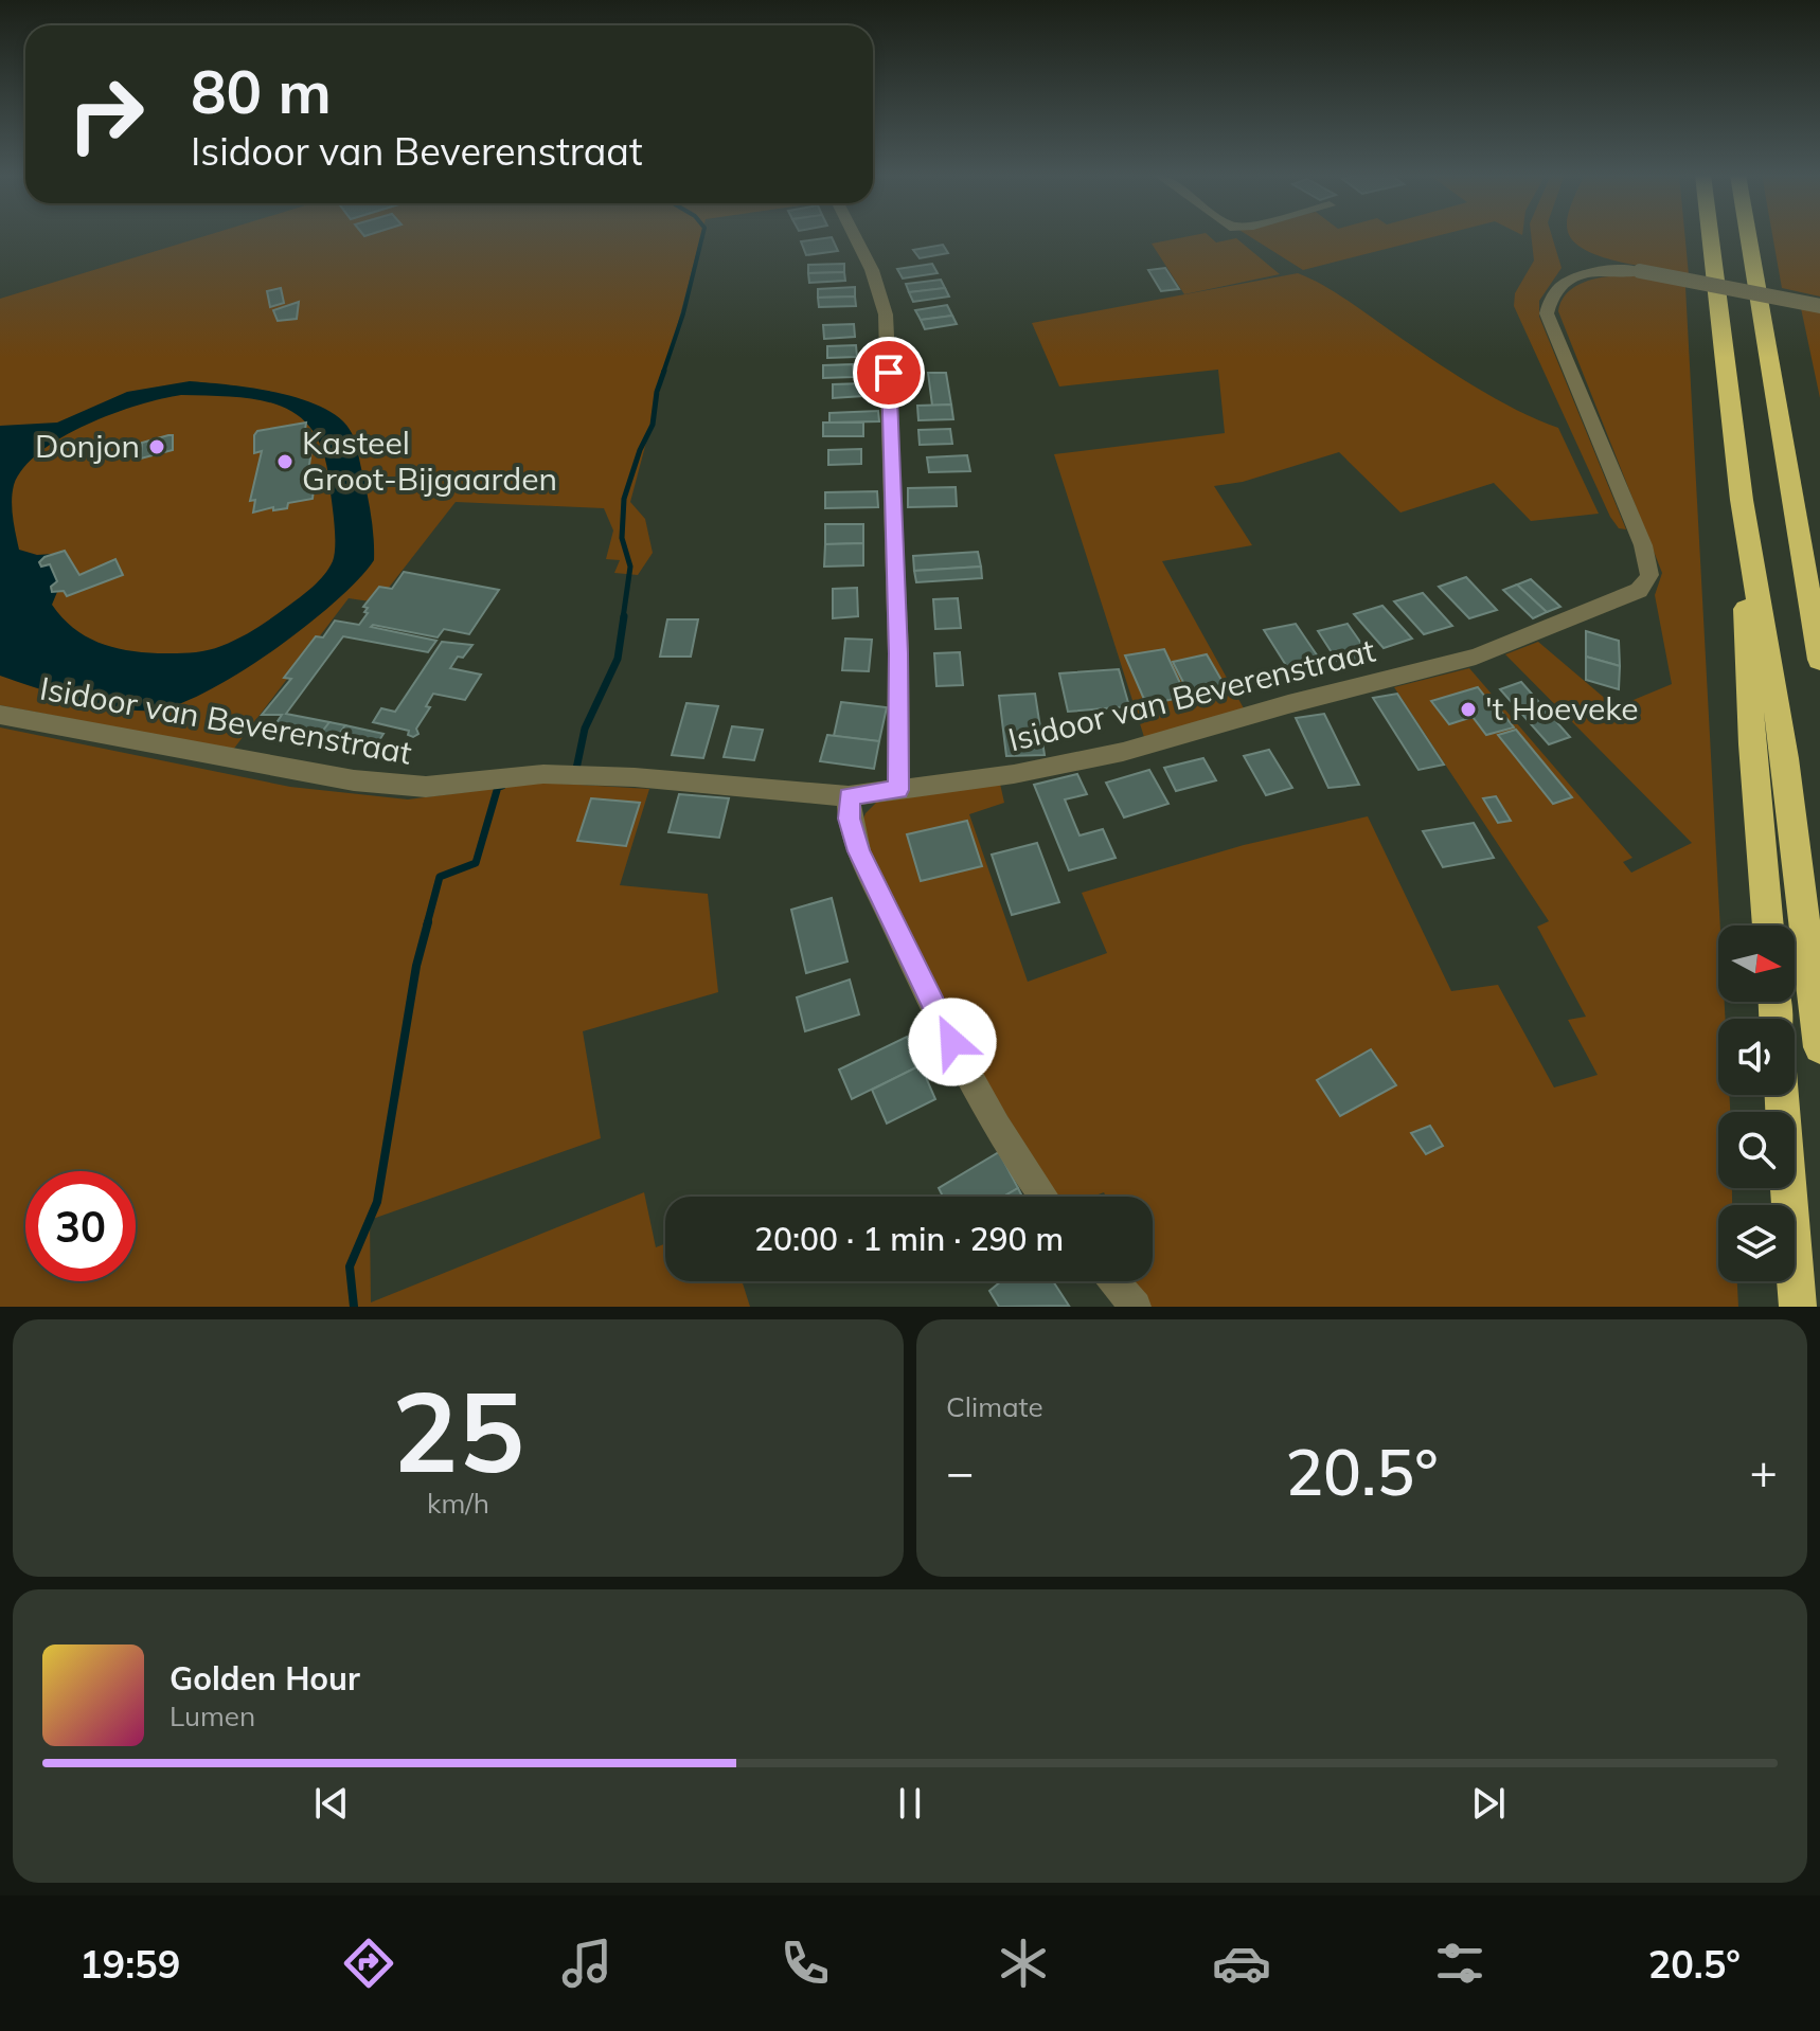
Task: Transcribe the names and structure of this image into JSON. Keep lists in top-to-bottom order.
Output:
{
  "streets": {
    "street": ["Isidoor van Beverenstraat"]
  },
  "places": ["Donjon", "Kasteel Groot-Bijgaarden", "'t Hoeveke"],
  "north": "right",
  "page": {
    "turn": ["80 m", "Isidoor van Beverenstraat"],
    "limit": "30",
    "trip": "20:00 · 1 min · 290 m",
    "tile": [
      ["25", "km/h"],
      "Climate"
    ],
    "heat": ["−", "20.5°", "+"],
    "song": ["Golden Hour", "Lumen"],
    "tabs": ["19:59", "20.5°"]
  }
}
